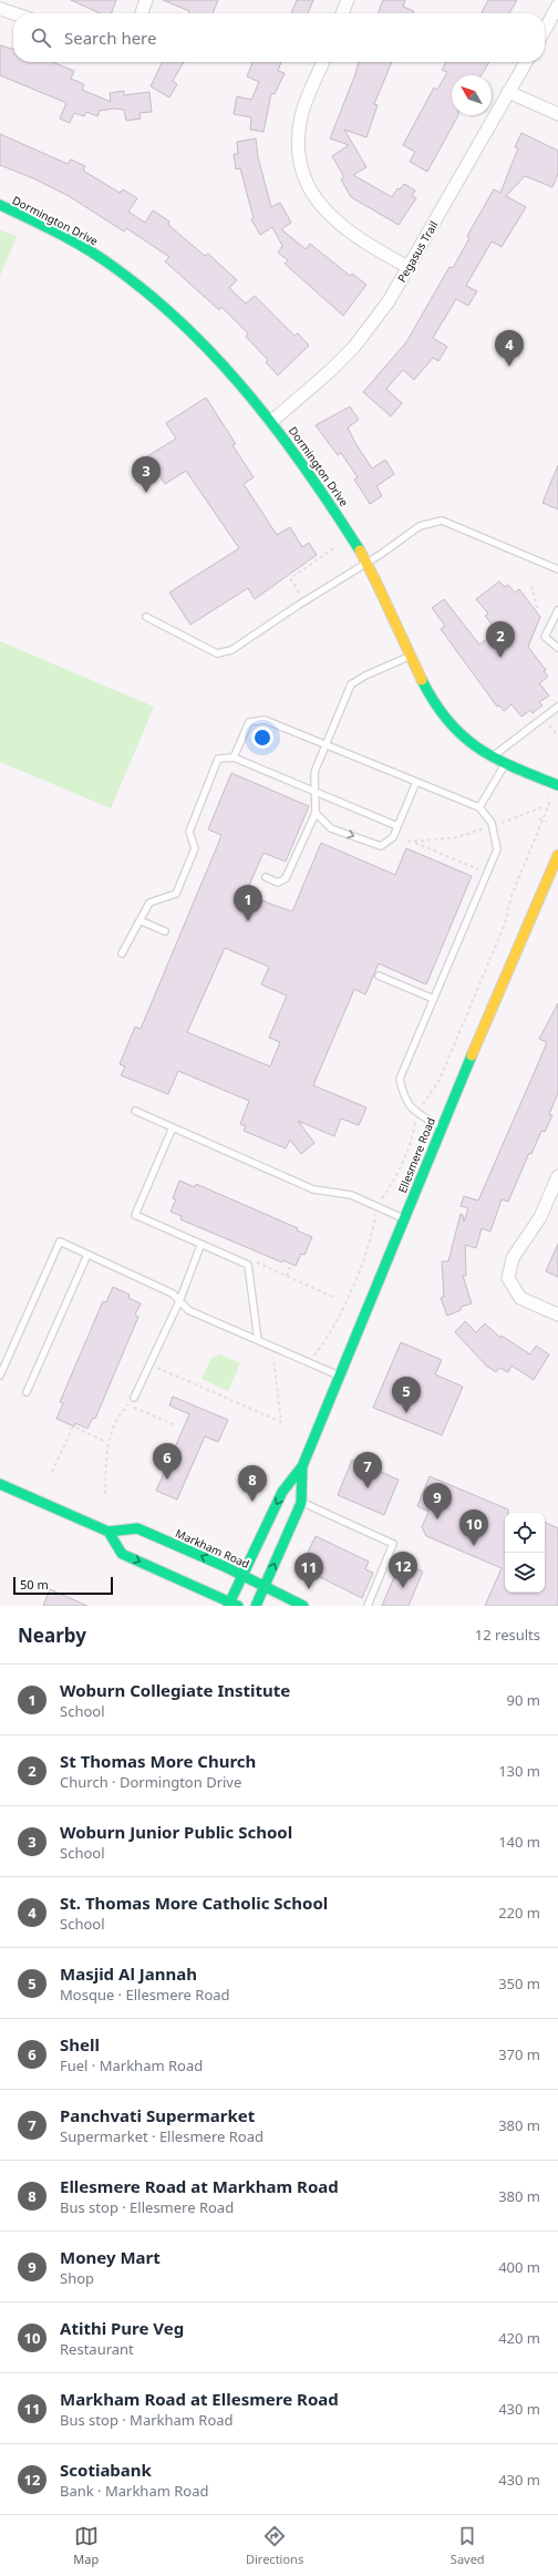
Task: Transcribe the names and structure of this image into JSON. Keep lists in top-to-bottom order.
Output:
{
  "streets": {
    "main road": ["Dormington Drive", "Ellesmere Road", "Markham Road"],
    "street": ["Pegasus Trail"]
  },
  "crossings": [
    ["Dormington Drive", "Pegasus Trail"],
    ["Ellesmere Road", "Markham Road"]
  ],
  "scale_bar": "50 m",
  "north": "top left",
  "page": {
    "search": "Search here",
    "pins": [
      "4",
      "3",
      "2",
      "1",
      "5",
      "6",
      "7",
      "8",
      "9",
      "10",
      "12",
      "11"
    ],
    "scale": "50 m",
    "heading": ["Nearby", "12 results"],
    "list": [
      {
        "mark": "1",
        "name": "Woburn Collegiate Institute",
        "note": "School",
        "value": "90 m"
      },
      {
        "mark": "2",
        "name": "St Thomas More Church",
        "note": "Church · Dormington Drive",
        "value": "130 m"
      },
      {
        "mark": "3",
        "name": "Woburn Junior Public School",
        "note": "School",
        "value": "140 m"
      },
      {
        "mark": "4",
        "name": "St. Thomas More Catholic School",
        "note": "School",
        "value": "220 m"
      },
      {
        "mark": "5",
        "name": "Masjid Al Jannah",
        "note": "Mosque · Ellesmere Road",
        "value": "350 m"
      },
      {
        "mark": "6",
        "name": "Shell",
        "note": "Fuel · Markham Road",
        "value": "370 m"
      },
      {
        "mark": "7",
        "name": "Panchvati Supermarket",
        "note": "Supermarket · Ellesmere Road",
        "value": "380 m"
      },
      {
        "mark": "8",
        "name": "Ellesmere Road at Markham Road",
        "note": "Bus stop · Ellesmere Road",
        "value": "380 m"
      },
      {
        "mark": "9",
        "name": "Money Mart",
        "note": "Shop",
        "value": "400 m"
      },
      {
        "mark": "10",
        "name": "Atithi Pure Veg",
        "note": "Restaurant",
        "value": "420 m"
      },
      {
        "mark": "11",
        "name": "Markham Road at Ellesmere Road",
        "note": "Bus stop · Markham Road",
        "value": "430 m"
      },
      {
        "mark": "12",
        "name": "Scotiabank",
        "note": "Bank · Markham Road",
        "value": "430 m"
      }
    ],
    "nav": ["Map", "Directions", "Saved"]
  }
}
